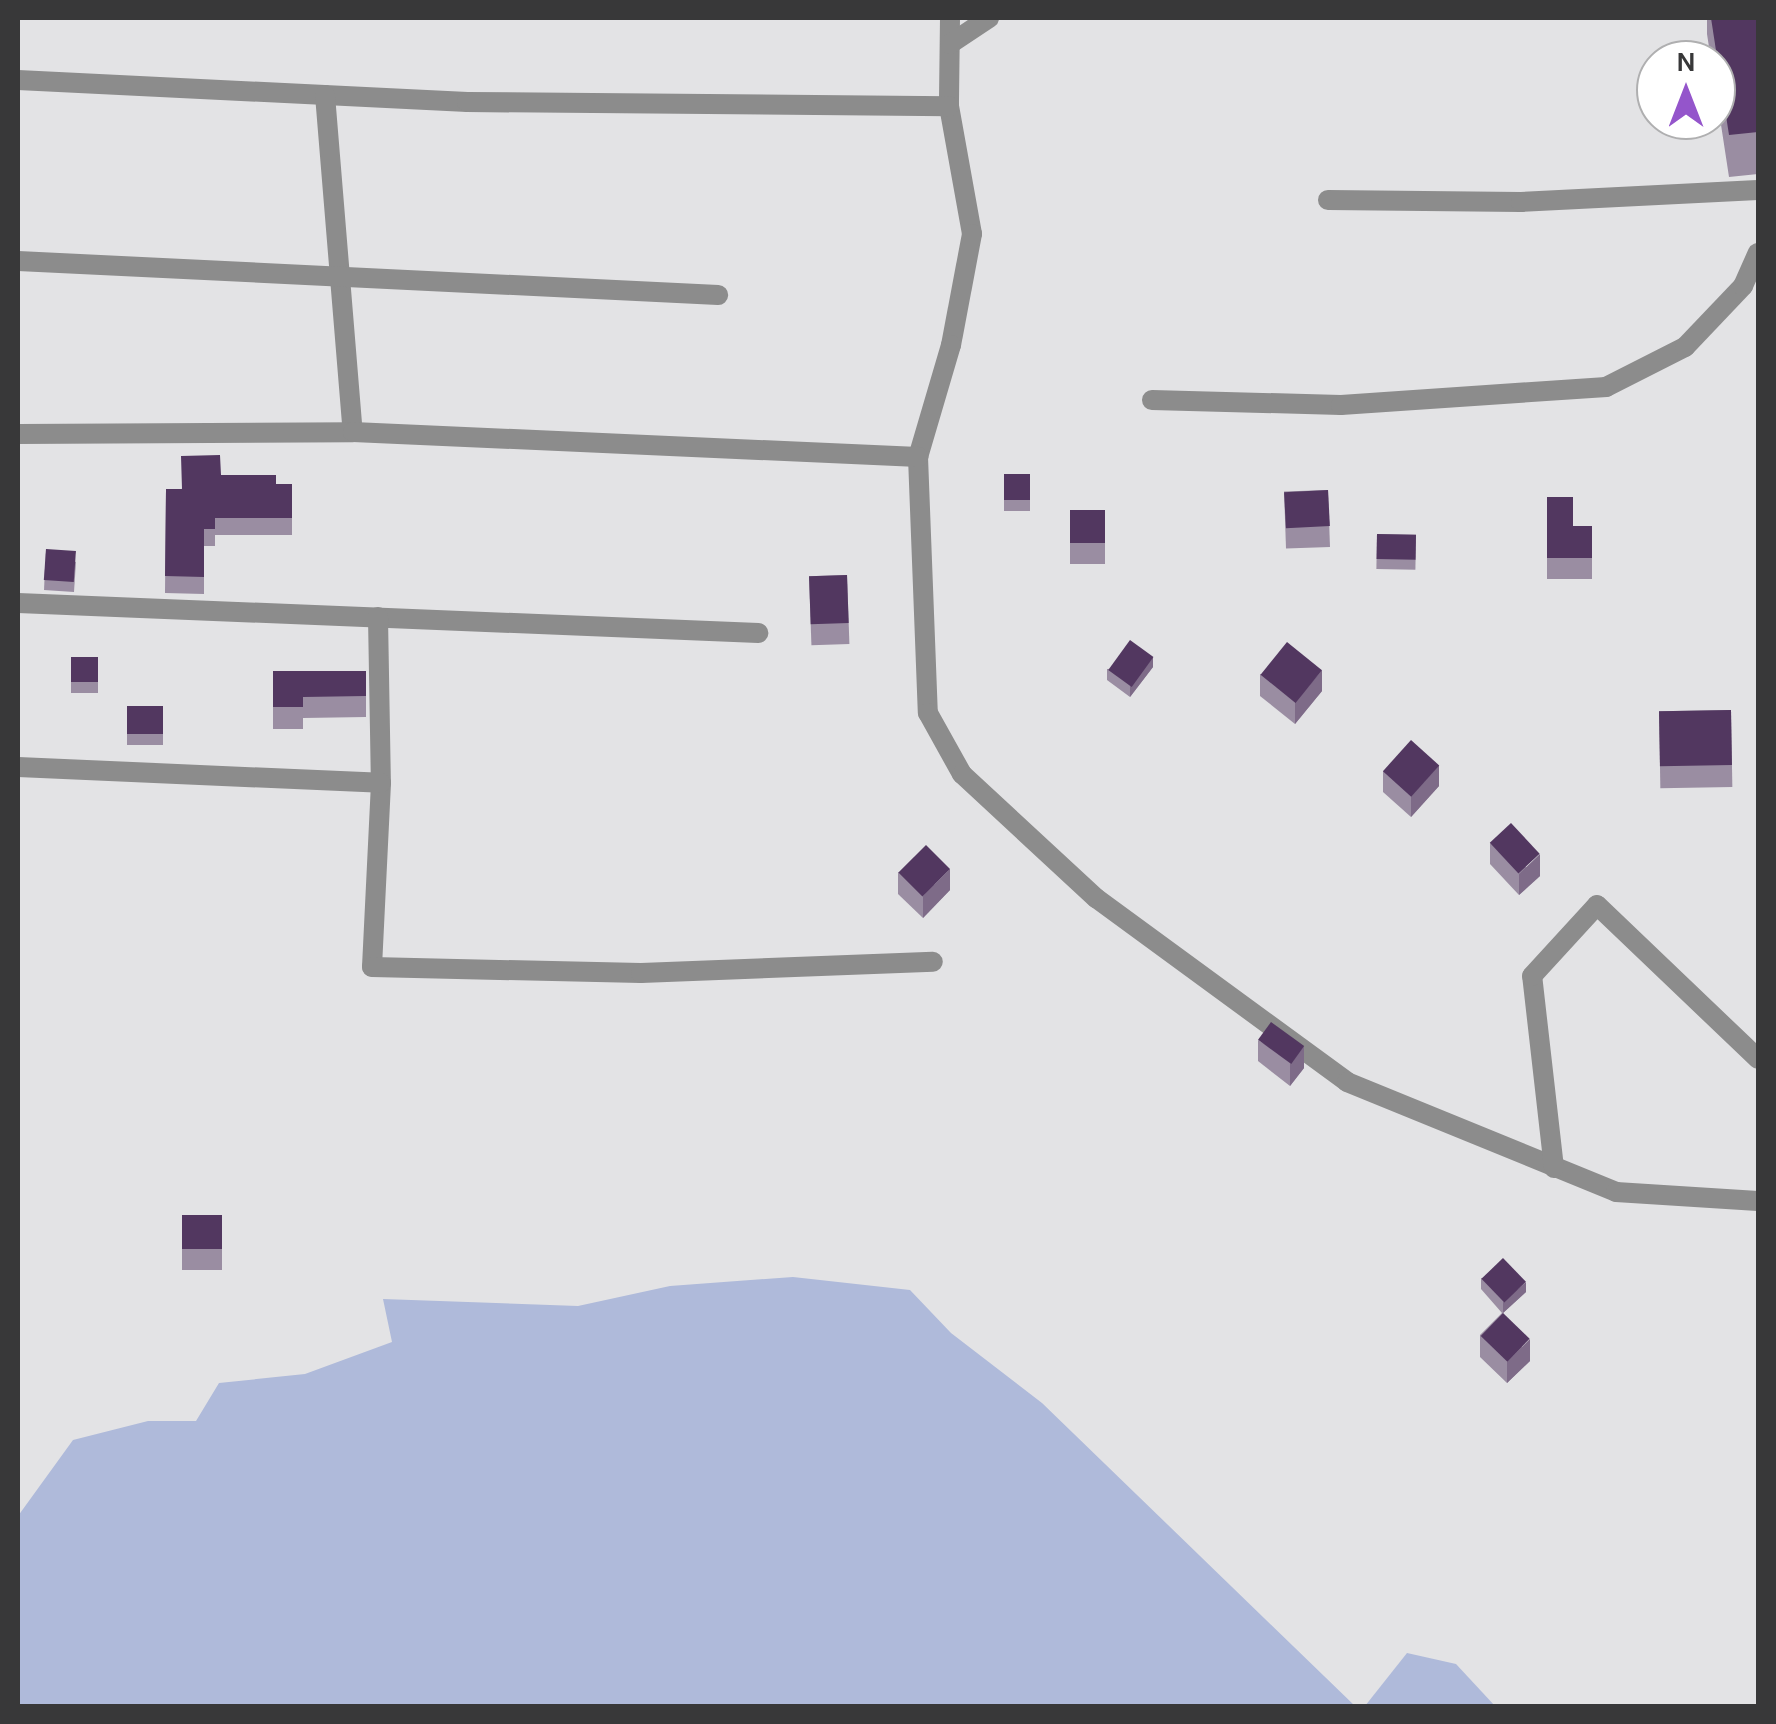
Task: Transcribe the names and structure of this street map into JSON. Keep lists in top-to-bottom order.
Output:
{
  "north": "top"
}
